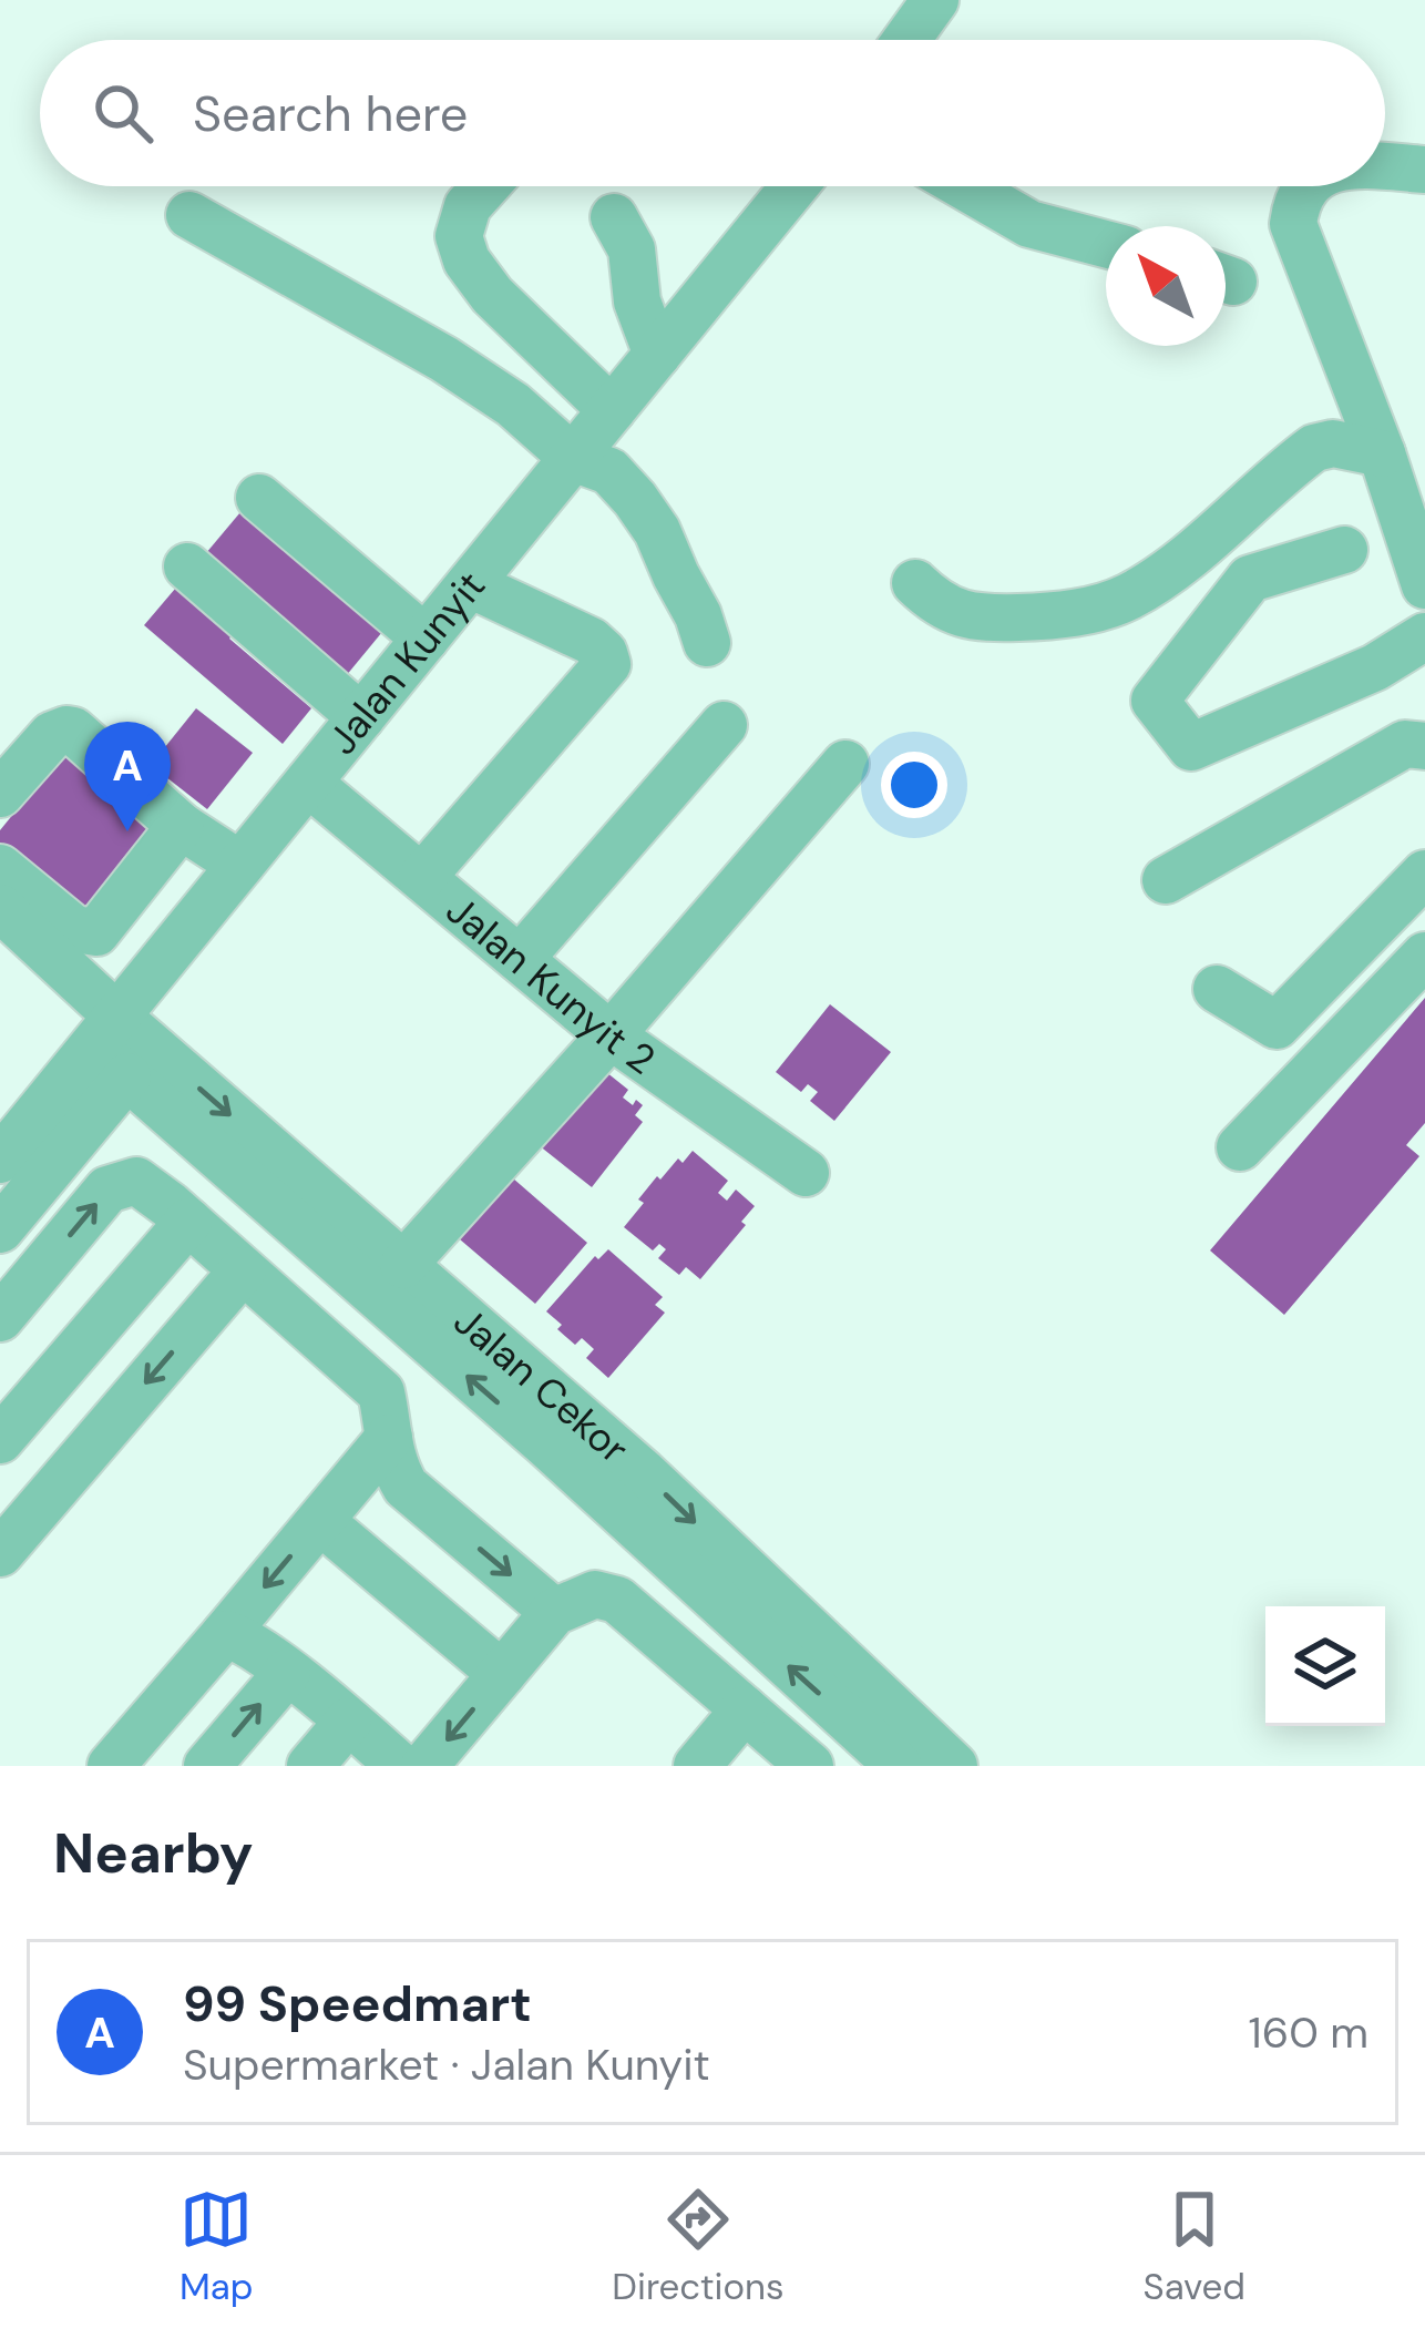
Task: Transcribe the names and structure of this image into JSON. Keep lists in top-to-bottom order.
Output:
{
  "streets": {
    "street": ["Jalan Kunyit", "Jalan Kunyit 2", "Jalan Cekor"]
  },
  "crossings": [
    ["Jalan Kunyit", "Jalan Kunyit 2"],
    ["Jalan Kunyit", "Jalan Cekor"]
  ],
  "north": "top left",
  "page": {
    "search": "Search here",
    "pins": "A",
    "heading": "Nearby",
    "list": [
      {
        "mark": "A",
        "name": "99 Speedmart",
        "note": "Supermarket · Jalan Kunyit",
        "value": "160 m"
      }
    ],
    "nav": ["Map", "Directions", "Saved"]
  }
}
